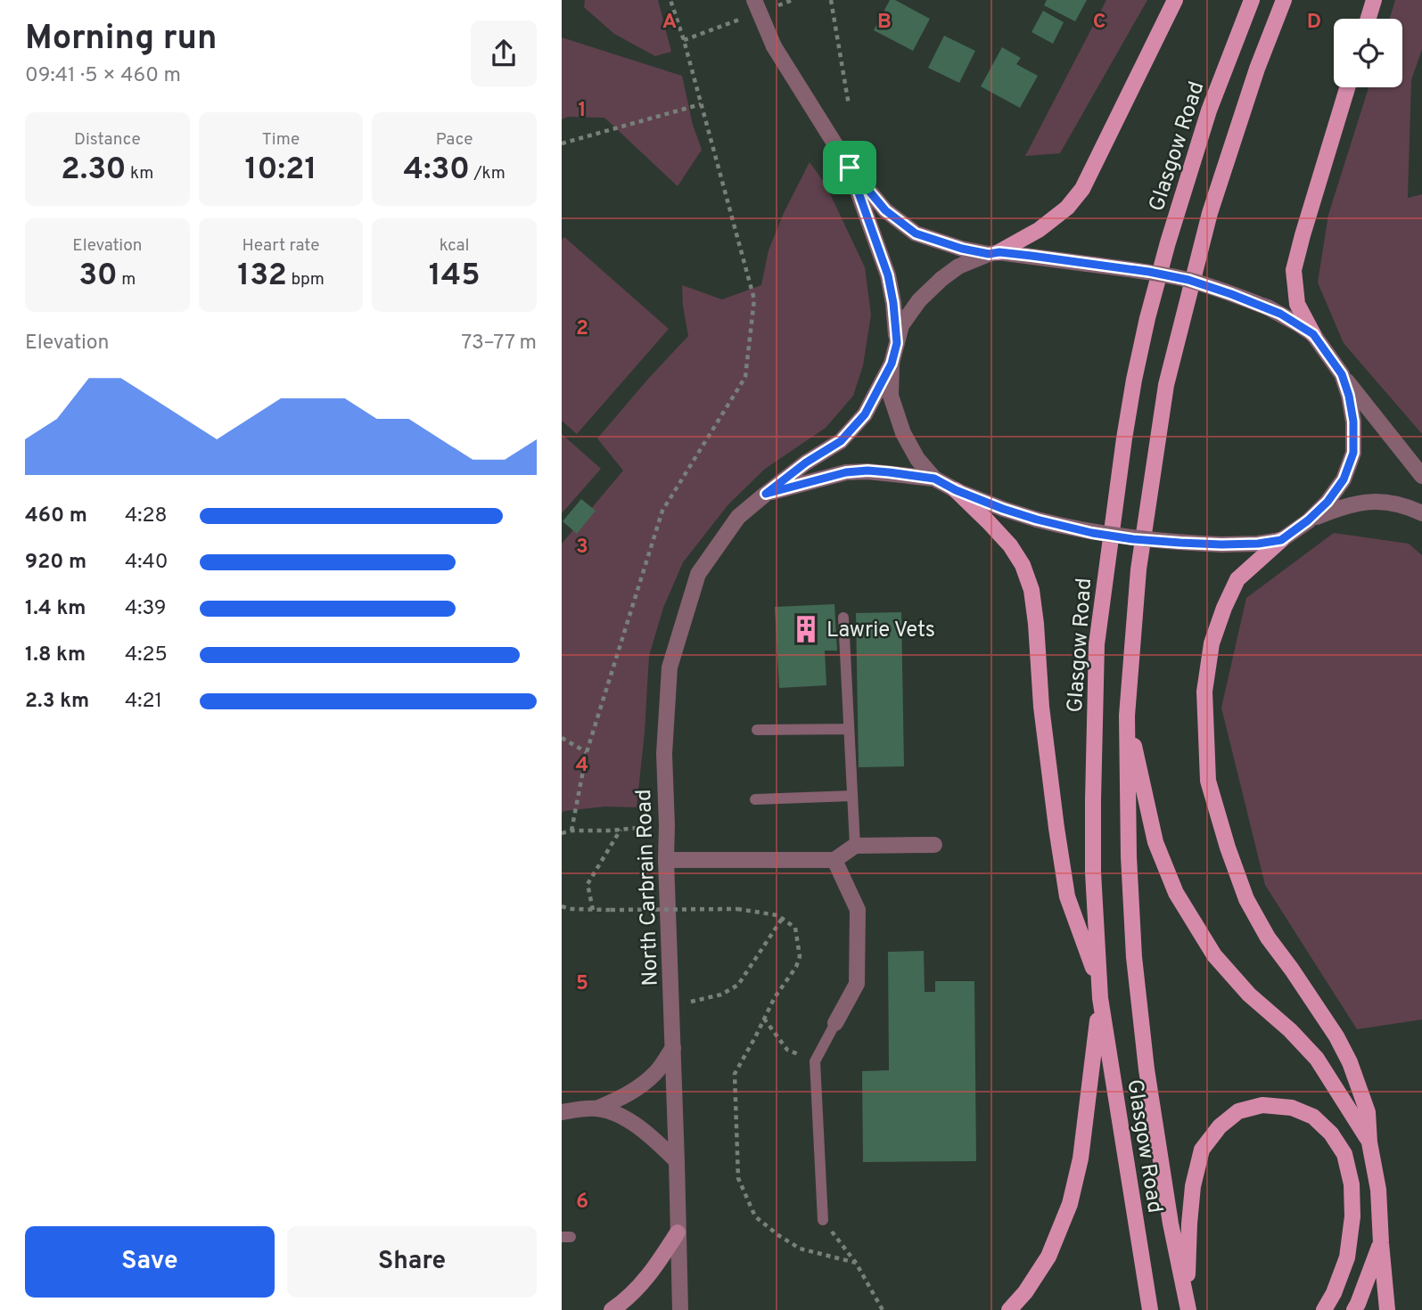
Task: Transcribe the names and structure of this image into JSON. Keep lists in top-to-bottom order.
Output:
{
  "streets": {
    "main road": ["Glasgow Road"],
    "street": ["North Carbrain Road"]
  },
  "places": {
    "building": ["Lawrie Vets"]
  },
  "page": {
    "heading": ["Morning run", "09:41 · 5 × 460 m"],
    "stats": [
      ["Distance", "2.30 km"],
      ["Time", "10:21"],
      ["Pace", "4:30 /km"],
      ["Elevation", "30 m"],
      ["Heart rate", "132 bpm"],
      ["kcal", "145"]
    ],
    "chart": ["Elevation", "73–77 m"],
    "list": [
      {
        "name": "460 m",
        "note": "4:28"
      },
      {
        "name": "920 m",
        "note": "4:40"
      },
      {
        "name": "1.4 km",
        "note": "4:39"
      },
      {
        "name": "1.8 km",
        "note": "4:25"
      },
      {
        "name": "2.3 km",
        "note": "4:21"
      }
    ],
    "buttons": ["Save", "Share"]
  },
  "grid": {
    "columns": [
      "A",
      "B",
      "C",
      "D"
    ],
    "rows": [
      "1",
      "2",
      "3",
      "4",
      "5",
      "6"
    ]
  }
}
